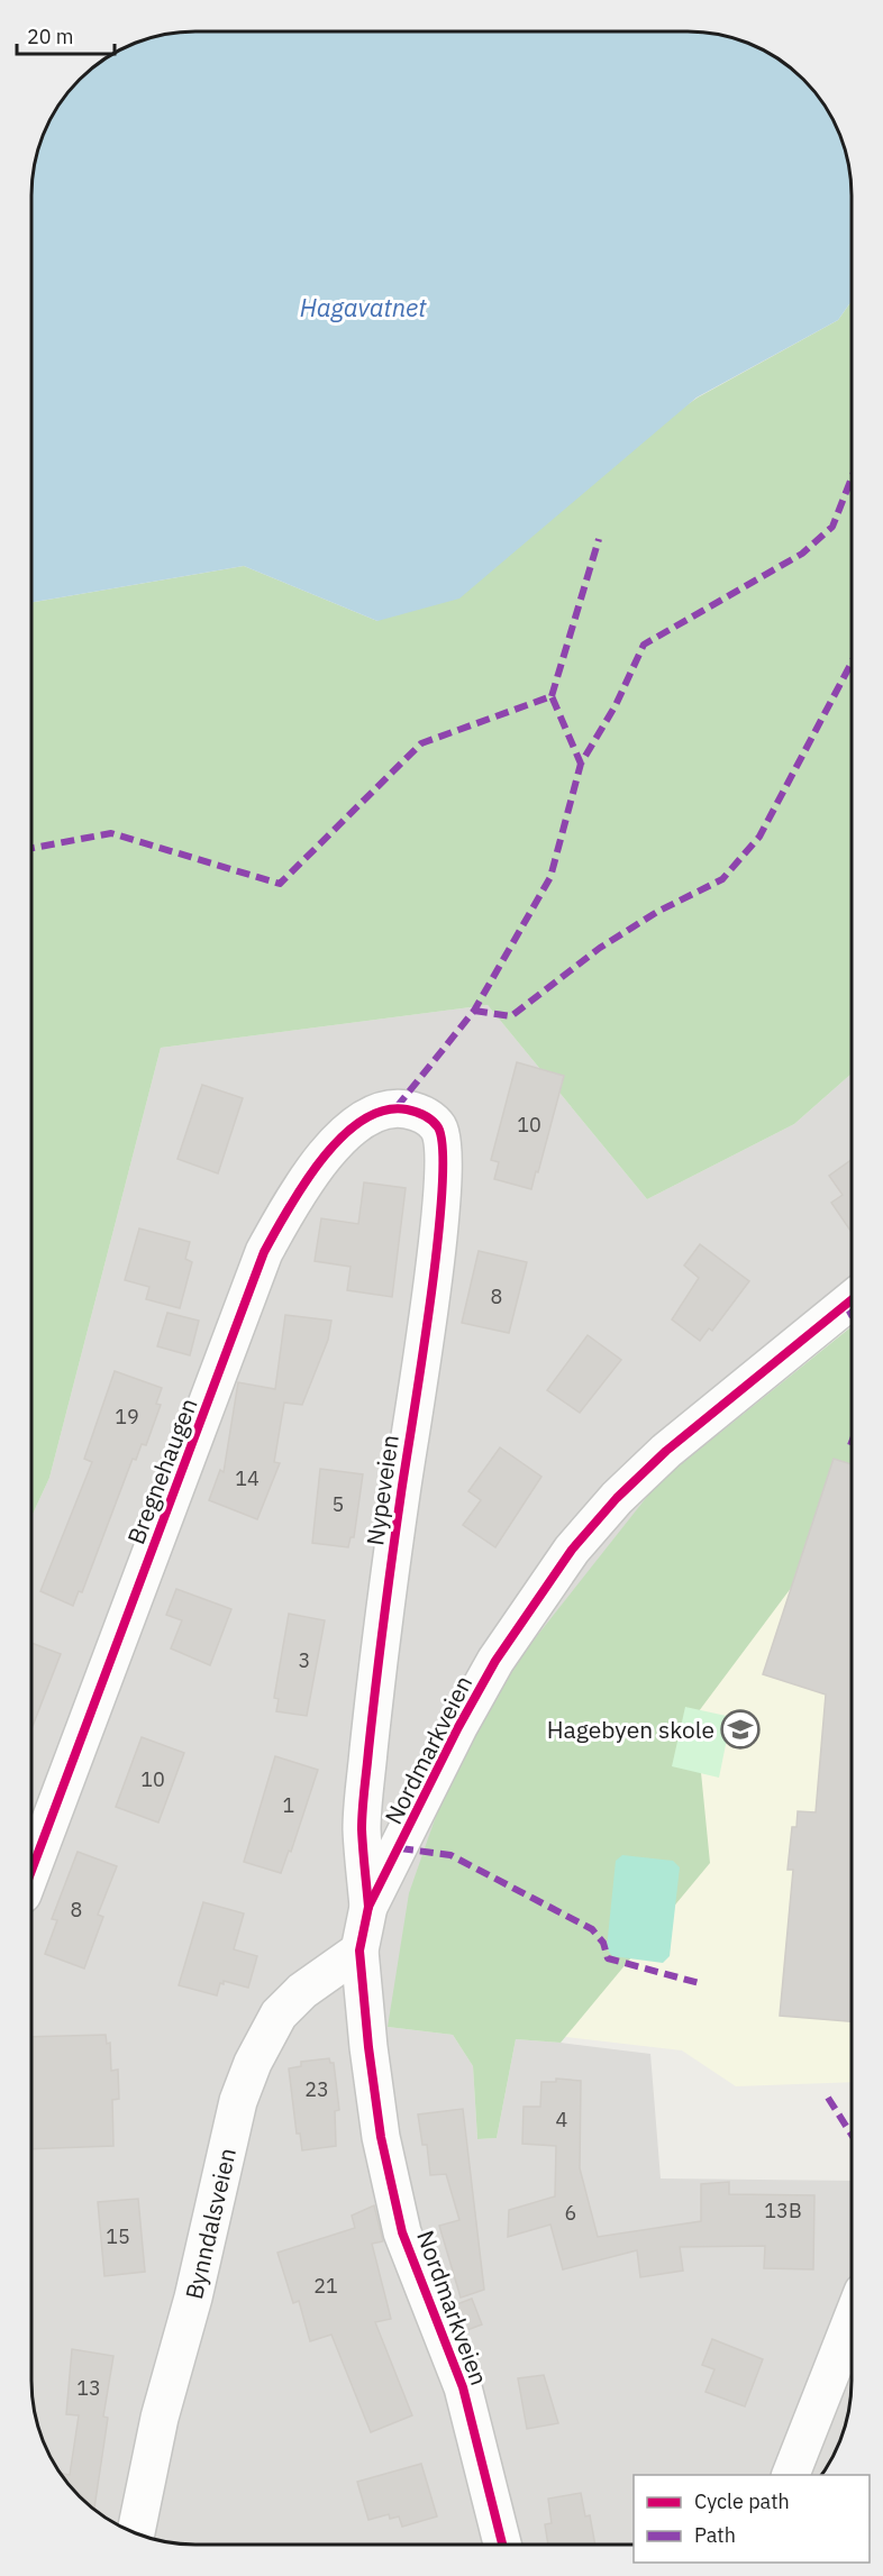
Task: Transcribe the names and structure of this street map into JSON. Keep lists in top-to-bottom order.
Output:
{
  "streets": {
    "street": [
      "Bregnehaugen",
      "Nypeveien",
      "Nordmarkveien",
      "Bynndalsveien"
    ]
  },
  "crossings": [
    ["Bregnehaugen", "Nypeveien"],
    ["Nypeveien", "Nordmarkveien"],
    ["Nordmarkveien", "Bynndalsveien"]
  ],
  "water": ["Hagavatnet"],
  "places": {
    "school or university": ["Hagebyen skole"]
  },
  "house_numbers": [
    "10",
    "8",
    "19",
    "14",
    "5",
    "3",
    "10",
    "1",
    "8",
    "23",
    "4",
    "13B",
    "6",
    "15",
    "21",
    "13"
  ],
  "legend": ["Cycle path", "Path"],
  "scale_bar": "20 m"
}
